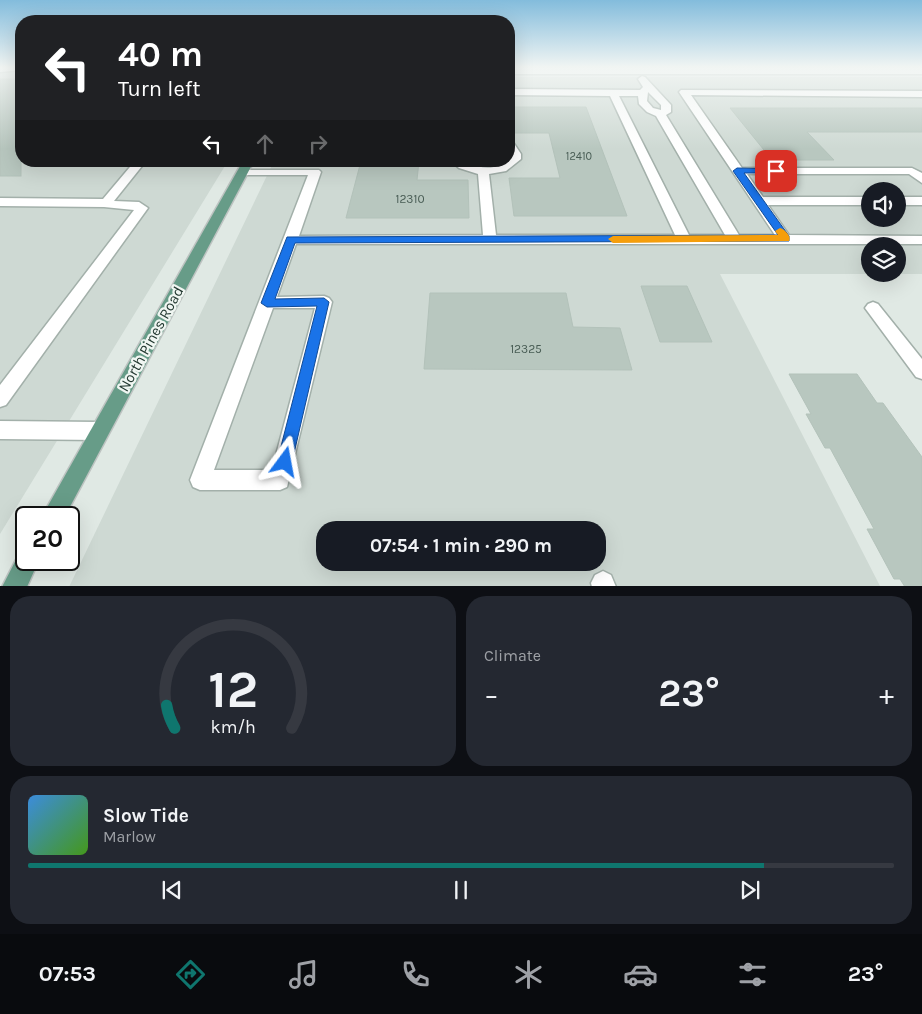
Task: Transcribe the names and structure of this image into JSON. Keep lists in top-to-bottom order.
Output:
{
  "streets": {
    "main road": ["North Pines Road"]
  },
  "house_numbers": ["12410", "12310", "12325"],
  "page": {
    "turn": ["40 m", "Turn left"],
    "limit": "20",
    "trip": "07:54 · 1 min · 290 m",
    "tile": "Climate",
    "heat": ["−", "23°", "+"],
    "song": ["Slow Tide", "Marlow"],
    "tabs": ["07:53", "23°"],
    "gauge": ["12", "km/h"]
  }
}
